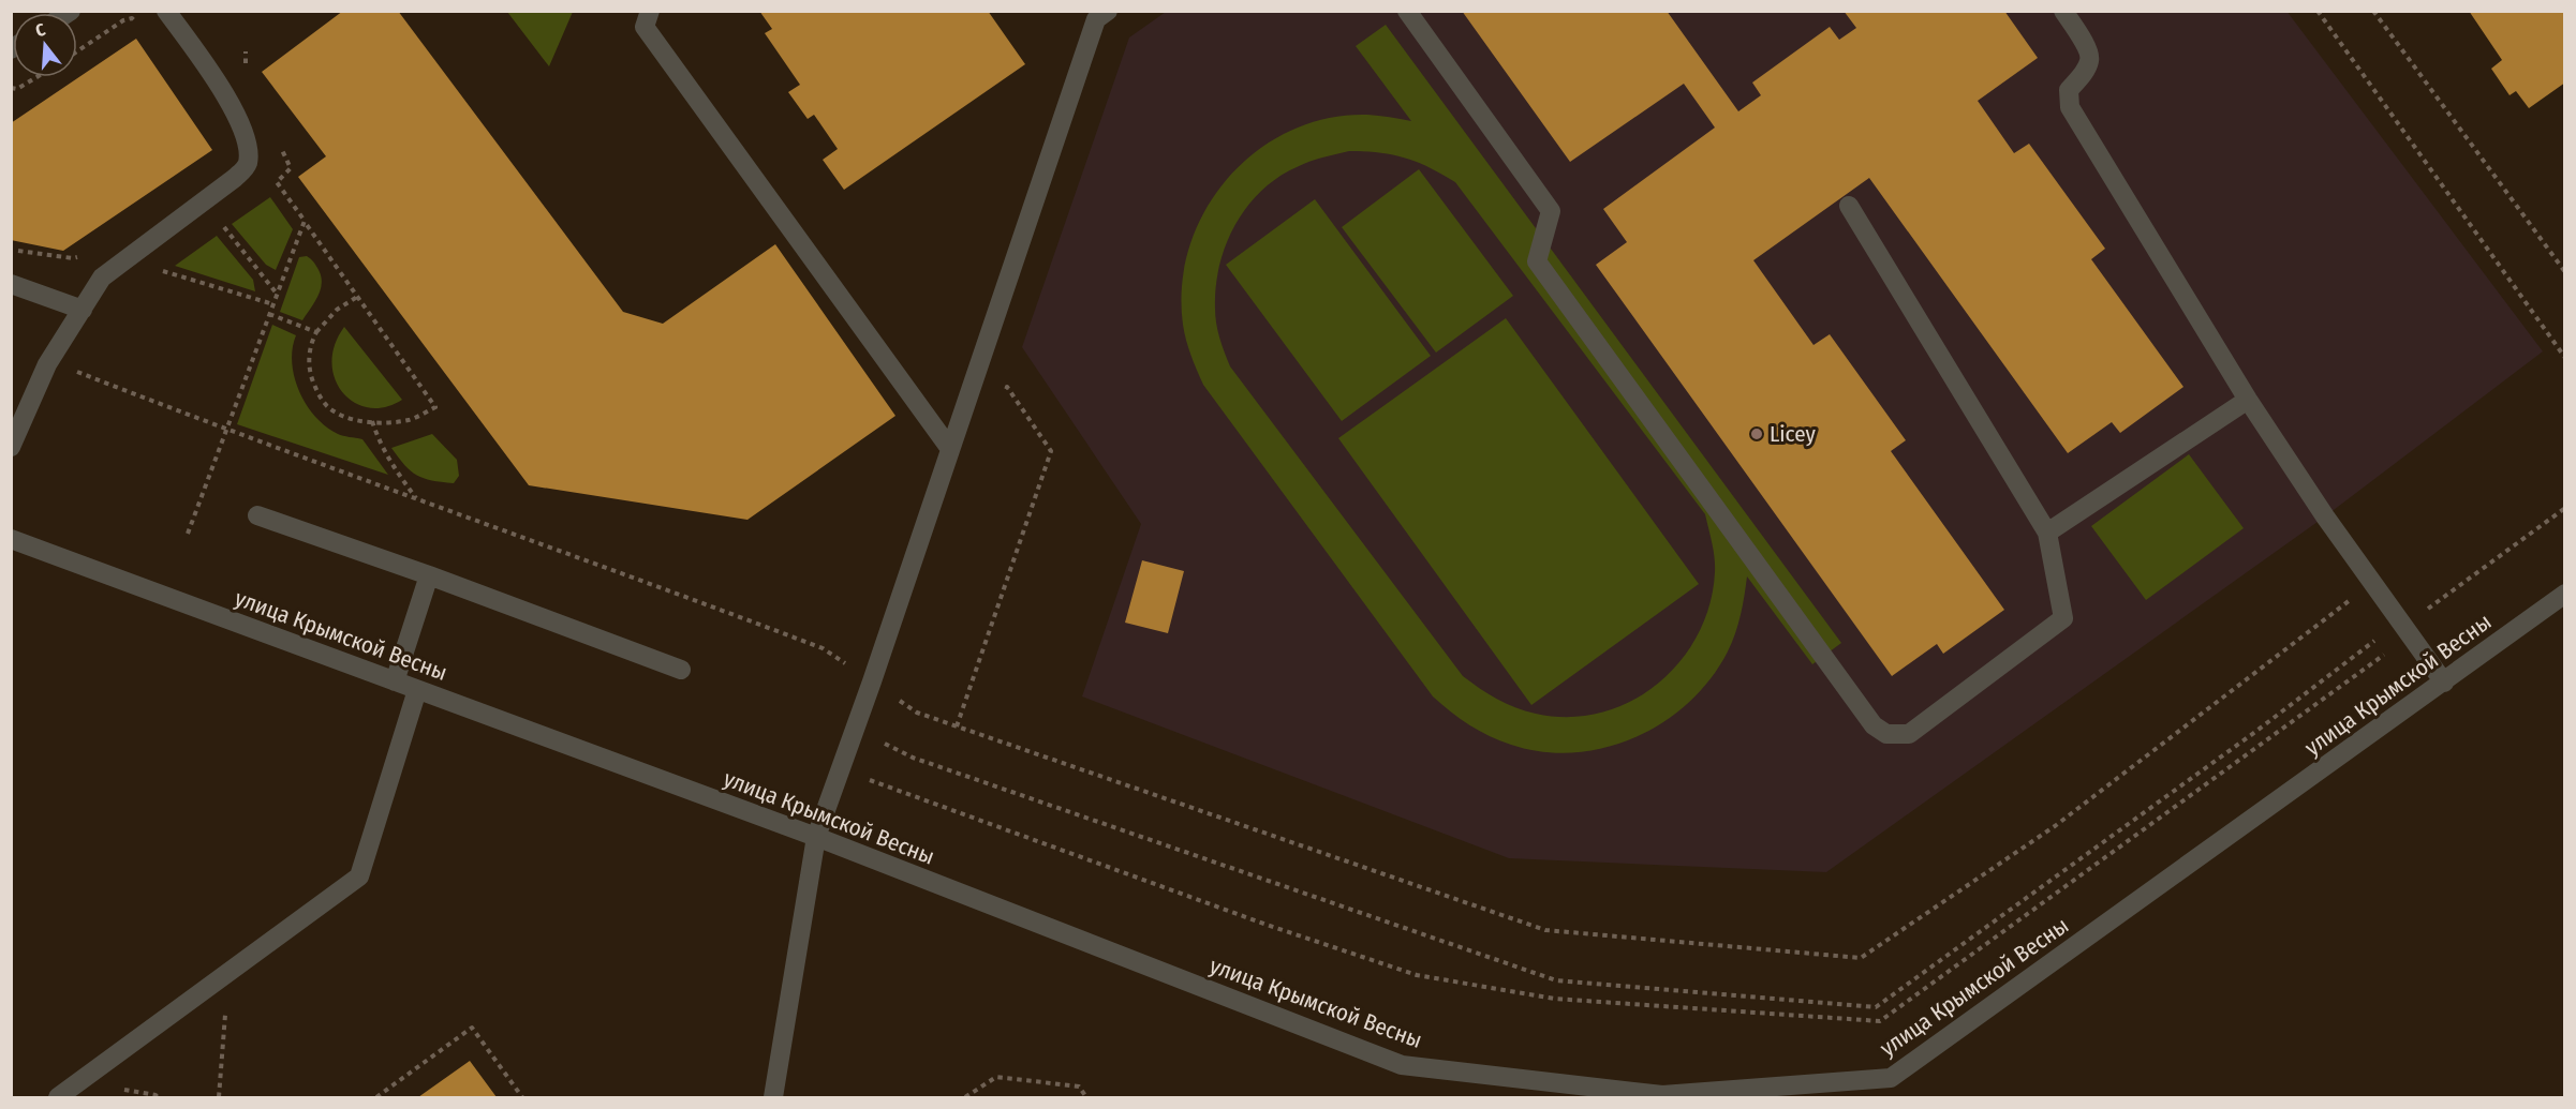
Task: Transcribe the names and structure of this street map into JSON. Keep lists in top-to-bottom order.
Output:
{
  "streets": {
    "street": ["улица Крымской Весны"]
  },
  "places": ["Licey"],
  "north": "top"
}
